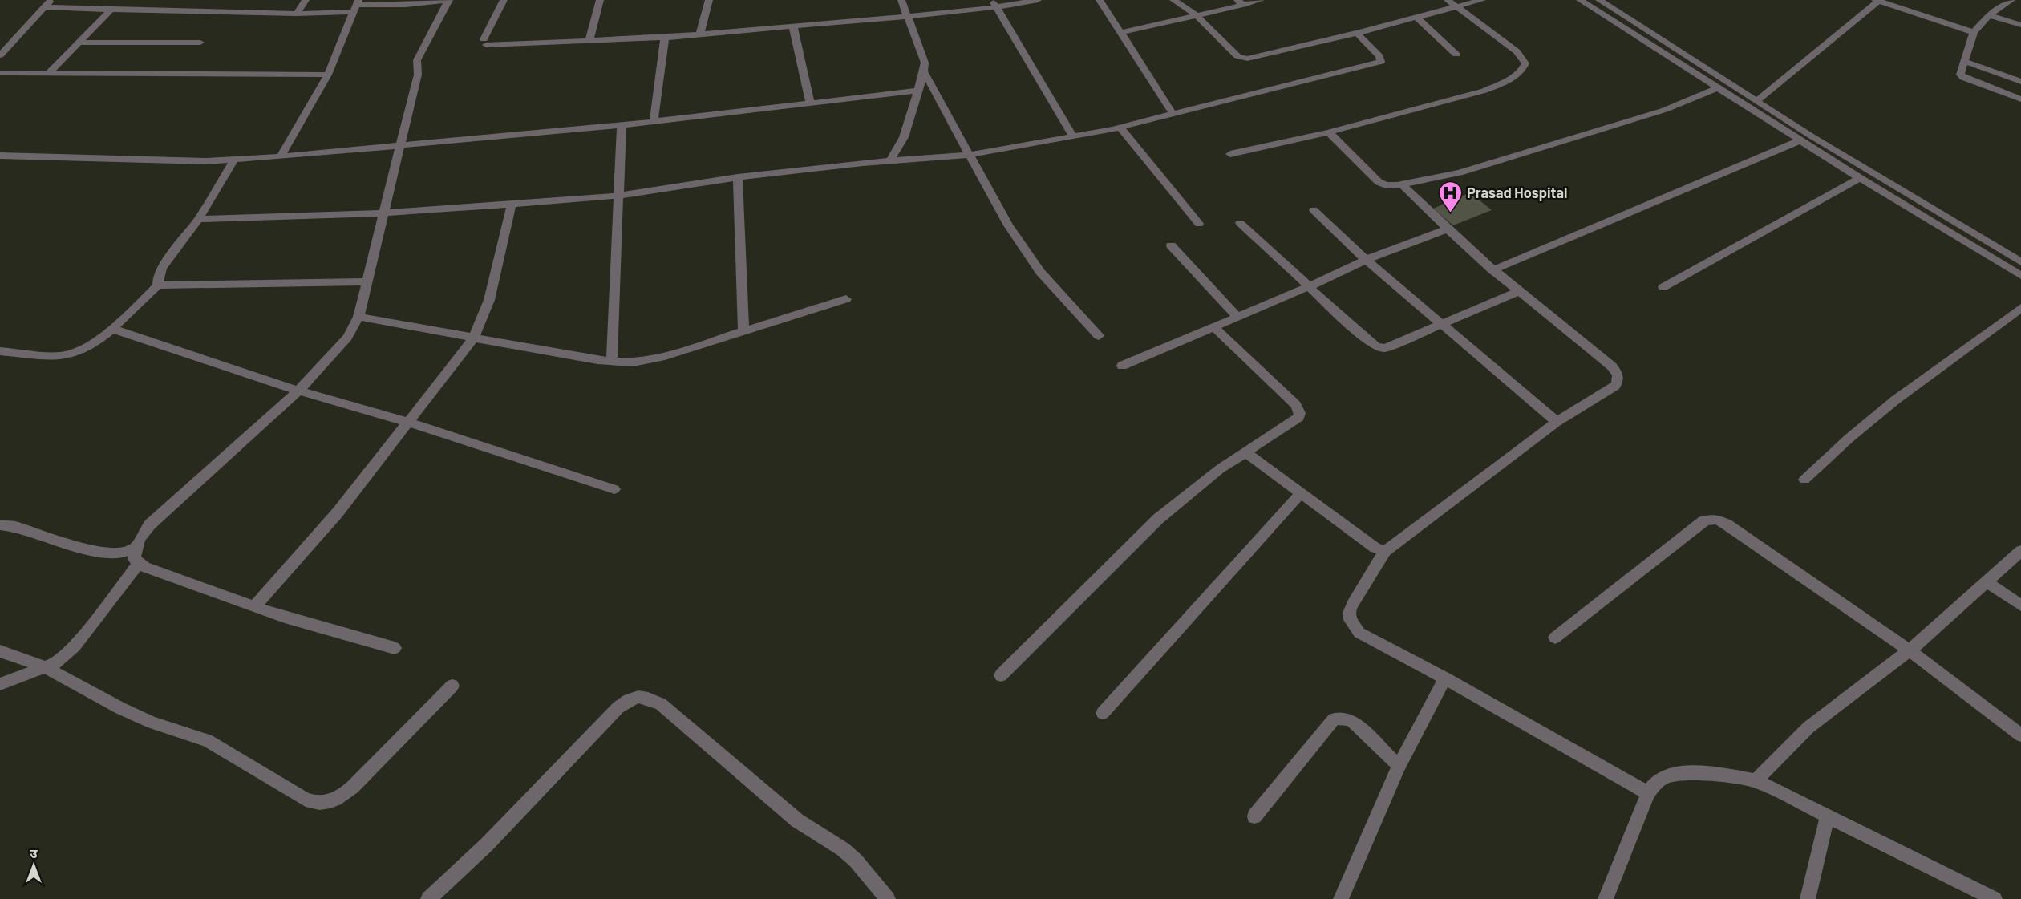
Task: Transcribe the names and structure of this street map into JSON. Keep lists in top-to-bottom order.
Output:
{
  "places": {
    "hospital": ["Prasad Hospital"]
  },
  "north": "top"
}
